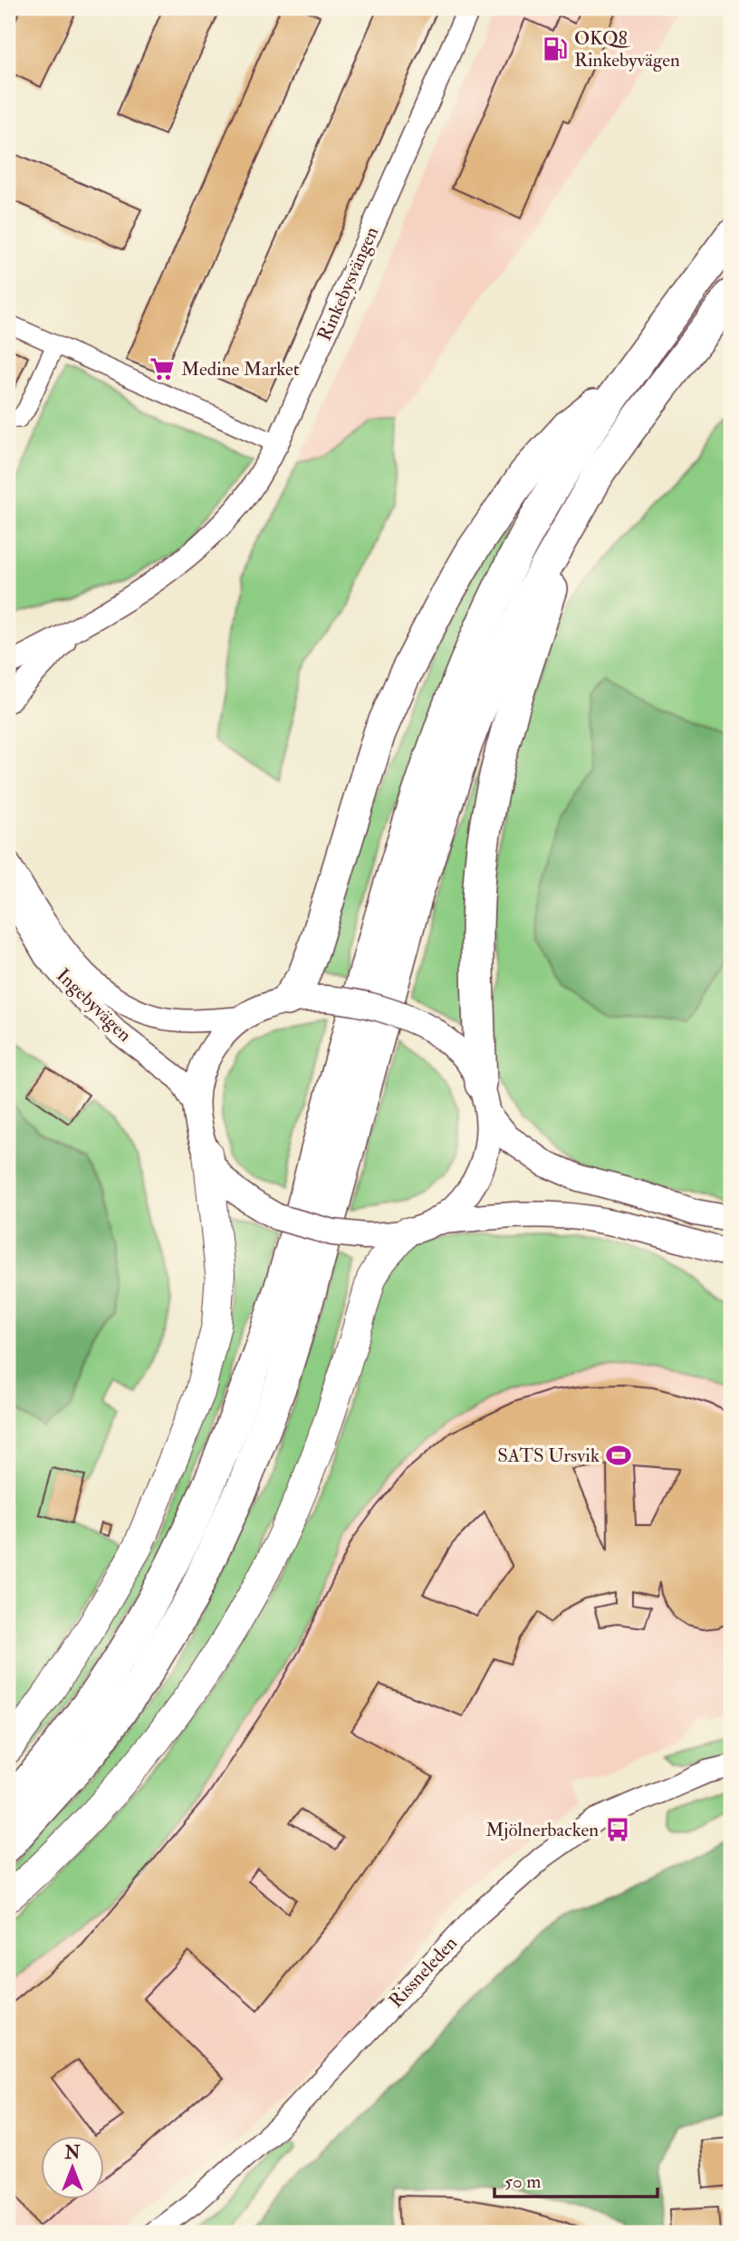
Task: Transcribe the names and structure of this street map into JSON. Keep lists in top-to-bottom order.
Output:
{
  "streets": {
    "street": ["Rinkebysvängen", "Ingebyvägen", "Rissneleden"]
  },
  "places": {
    "fuel station": ["OKQ8 Rinkebyvägen"],
    "supermarket": ["Medine Market"],
    "sports": ["SATS Ursvik"],
    "bus stop": ["Mjölnerbacken"]
  },
  "scale_bar": "50 m",
  "north": "top"
}
